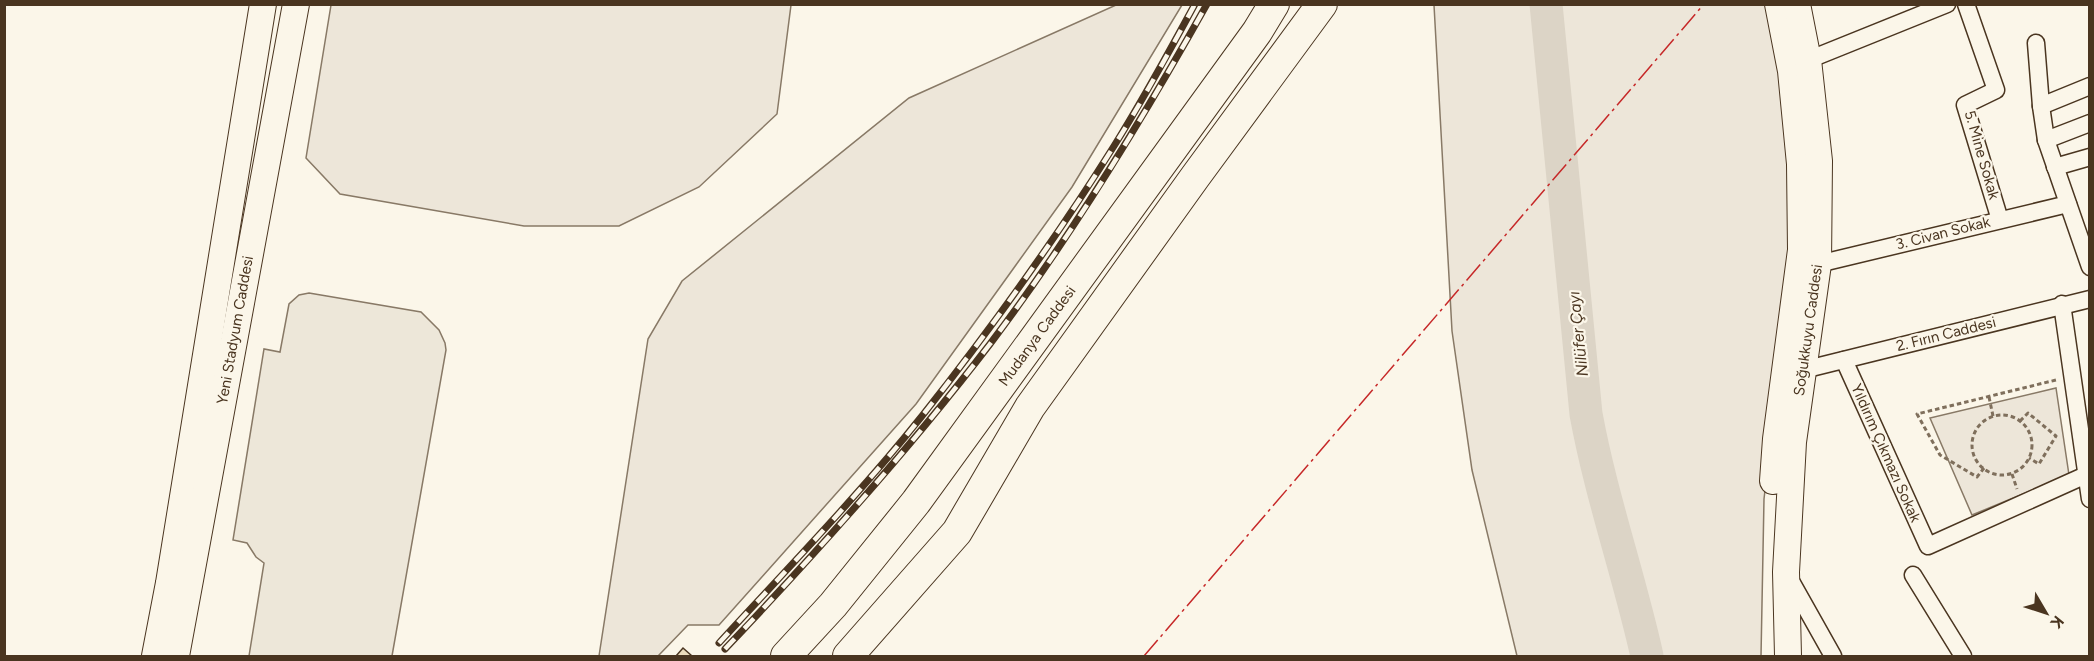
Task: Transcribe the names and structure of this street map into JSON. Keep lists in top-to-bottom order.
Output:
{
  "streets": {
    "highway": ["Mudanya Caddesi"],
    "main road": ["Yeni Stadyum Caddesi", "Soğukkuyu Caddesi"],
    "street": [
      "5. Mine Sokak",
      "3. Civan Sokak",
      "2. Fırın Caddesi",
      "Yıldırım Çıkmazı Sokak"
    ]
  },
  "crossings": [
    ["5. Mine Sokak", "3. Civan Sokak"],
    ["3. Civan Sokak", "Soğukkuyu Caddesi"],
    ["Soğukkuyu Caddesi", "2. Fırın Caddesi"],
    ["2. Fırın Caddesi", "Yıldırım Çıkmazı Sokak"]
  ],
  "water": ["Nilüfer Çayı"],
  "north": "bottom right"
}
